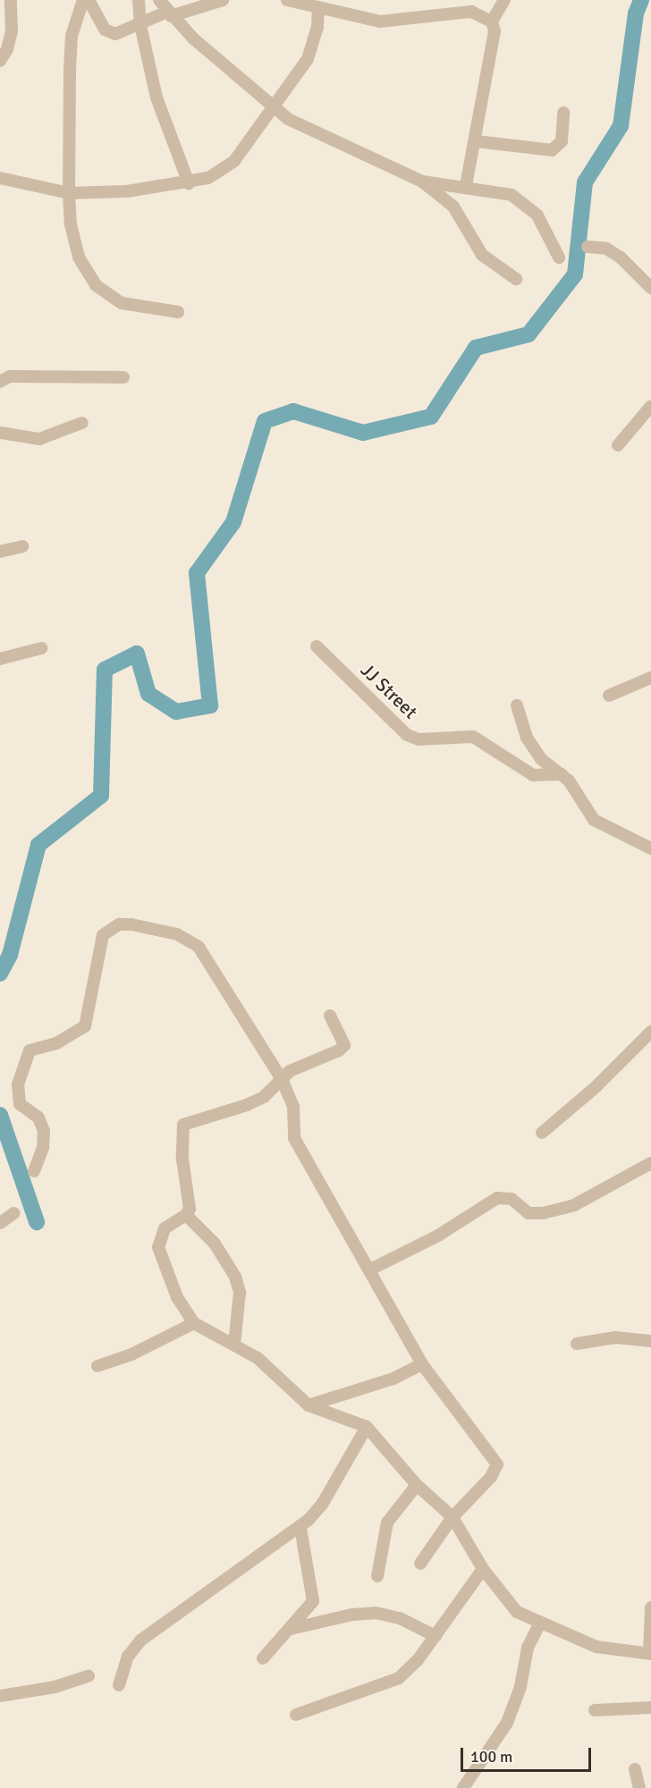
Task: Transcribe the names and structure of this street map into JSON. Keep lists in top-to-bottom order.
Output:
{
  "streets": {
    "street": ["JJ Street"]
  },
  "scale_bar": "100 m"
}
